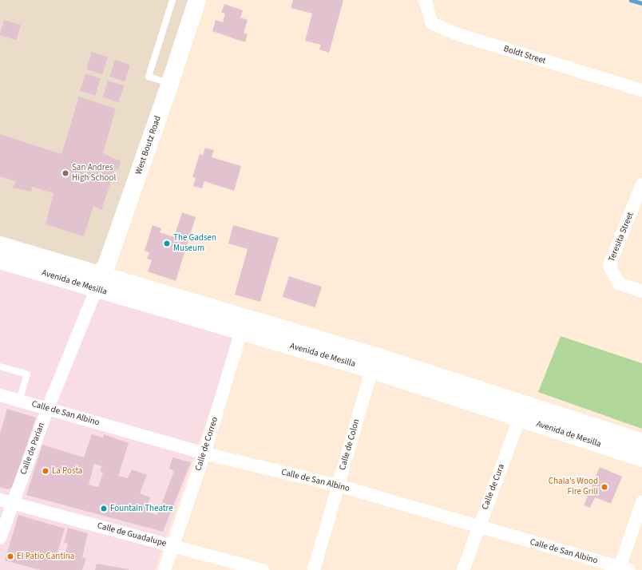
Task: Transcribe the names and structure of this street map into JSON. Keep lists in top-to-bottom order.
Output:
{
  "streets": {
    "main road": ["West Boutz Road", "Avenida de Mesilla"],
    "street": [
      "Boldt Street",
      "Teresita Street",
      "Calle de San Albino",
      "Calle de Correo",
      "Calle de Colon",
      "Calle de Parian",
      "Calle de Cura",
      "Calle de Guadalupe"
    ]
  },
  "crossings": [
    ["West Boutz Road", "Avenida de Mesilla"],
    ["West Boutz Road", "Calle de Parian"],
    ["Avenida de Mesilla", "Calle de Correo"],
    ["Avenida de Mesilla", "Calle de Colon"],
    ["Avenida de Mesilla", "Calle de Parian"],
    ["Avenida de Mesilla", "Calle de Cura"],
    ["Calle de San Albino", "Calle de Correo"],
    ["Calle de San Albino", "Calle de Colon"],
    ["Calle de San Albino", "Calle de Parian"],
    ["Calle de San Albino", "Calle de Cura"],
    ["Calle de Correo", "Calle de Guadalupe"],
    ["Calle de Parian", "Calle de Guadalupe"]
  ],
  "places": [
    "San Andres High School",
    "The Gadsen Museum",
    "La Posta",
    "Chala's Wood Fire Grill",
    "Fountain Theatre",
    "El Patio Cantina"
  ]
}
